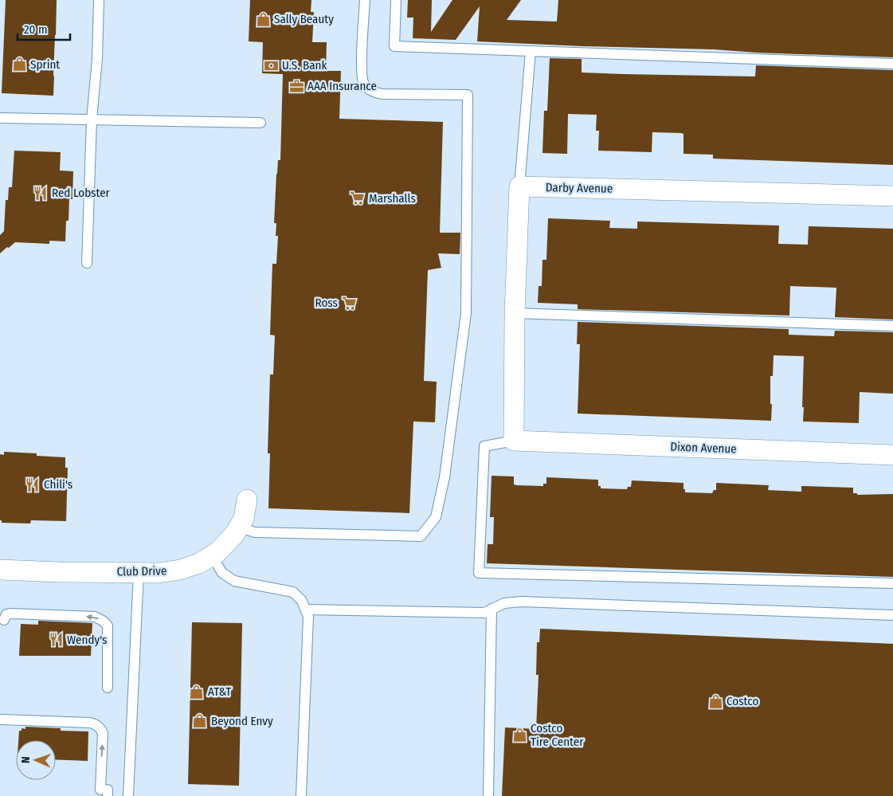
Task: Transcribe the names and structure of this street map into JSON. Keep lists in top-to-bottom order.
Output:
{
  "streets": {
    "street": ["Darby Avenue", "Dixon Avenue", "Club Drive"]
  },
  "places": {
    "shop": [
      "Sally Beauty",
      "Sprint",
      "AT&T",
      "Costco",
      "Beyond Envy",
      "Costco Tire Center"
    ],
    "bank": ["U.S. Bank"],
    "office": ["AAA Insurance"],
    "restaurant": ["Red Lobster", "Chili's", "Wendy's"],
    "supermarket": ["Marshalls", "Ross"]
  },
  "scale_bar": "20 m",
  "north": "left"
}
